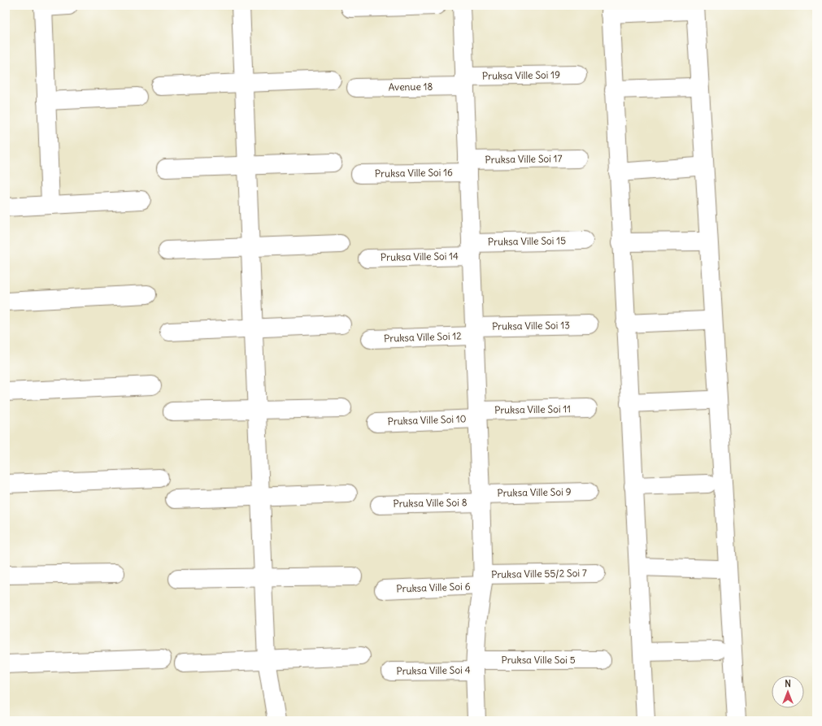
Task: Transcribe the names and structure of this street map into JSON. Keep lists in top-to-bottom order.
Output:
{
  "streets": {
    "street": [
      "Pruksa Ville Soi 19",
      "Avenue 18",
      "Pruksa Ville Soi 17",
      "Pruksa Ville Soi 16",
      "Pruksa Ville Soi 15",
      "Pruksa Ville Soi 14",
      "Pruksa Ville Soi 13",
      "Pruksa Ville Soi 12",
      "Pruksa Ville Soi 11",
      "Pruksa Ville Soi 10",
      "Pruksa Ville Soi 9",
      "Pruksa Ville Soi 8",
      "Pruksa Ville 55/2 Soi 7",
      "Pruksa Ville Soi 6",
      "Pruksa Ville Soi 5",
      "Pruksa Ville Soi 4"
    ]
  },
  "crossings": [
    ["Pruksa Ville Soi 19", "Avenue 18"],
    ["Pruksa Ville Soi 17", "Pruksa Ville Soi 16"],
    ["Pruksa Ville Soi 15", "Pruksa Ville Soi 14"],
    ["Pruksa Ville Soi 13", "Pruksa Ville Soi 12"],
    ["Pruksa Ville Soi 11", "Pruksa Ville Soi 10"],
    ["Pruksa Ville Soi 9", "Pruksa Ville Soi 8"],
    ["Pruksa Ville 55/2 Soi 7", "Pruksa Ville Soi 6"],
    ["Pruksa Ville Soi 5", "Pruksa Ville Soi 4"]
  ],
  "north": "top"
}
